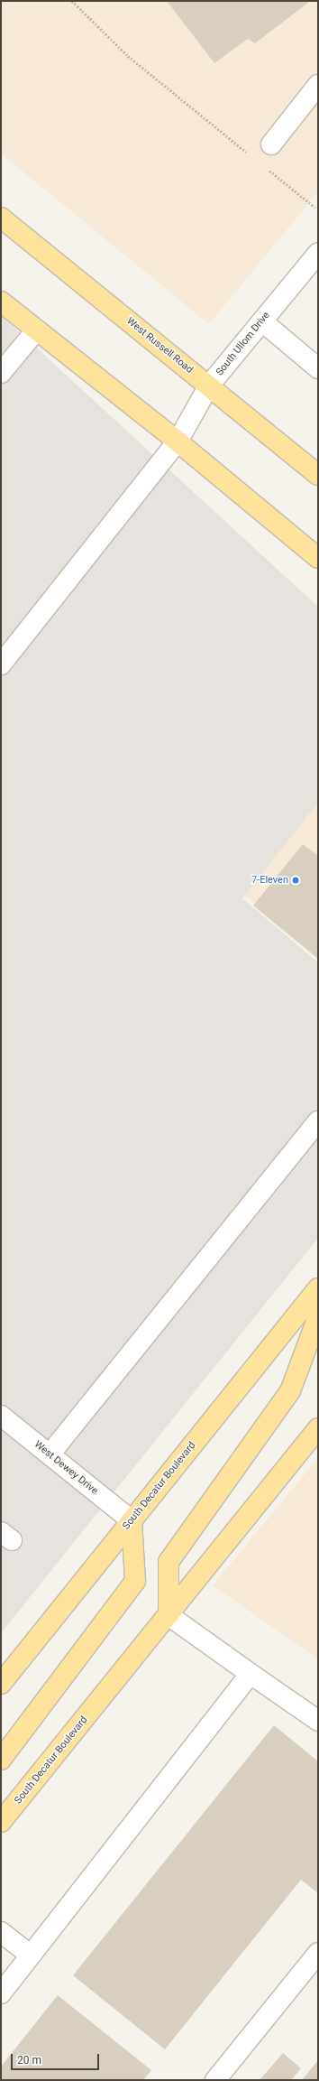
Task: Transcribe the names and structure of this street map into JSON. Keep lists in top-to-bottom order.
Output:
{
  "streets": {
    "main road": ["West Russell Road", "South Decatur Boulevard"],
    "street": ["South Ullom Drive", "West Dewey Drive"]
  },
  "crossings": [
    ["South Ullom Drive", "West Russell Road"],
    ["West Dewey Drive", "South Decatur Boulevard"]
  ],
  "places": ["7-Eleven"],
  "scale_bar": "20 m"
}
